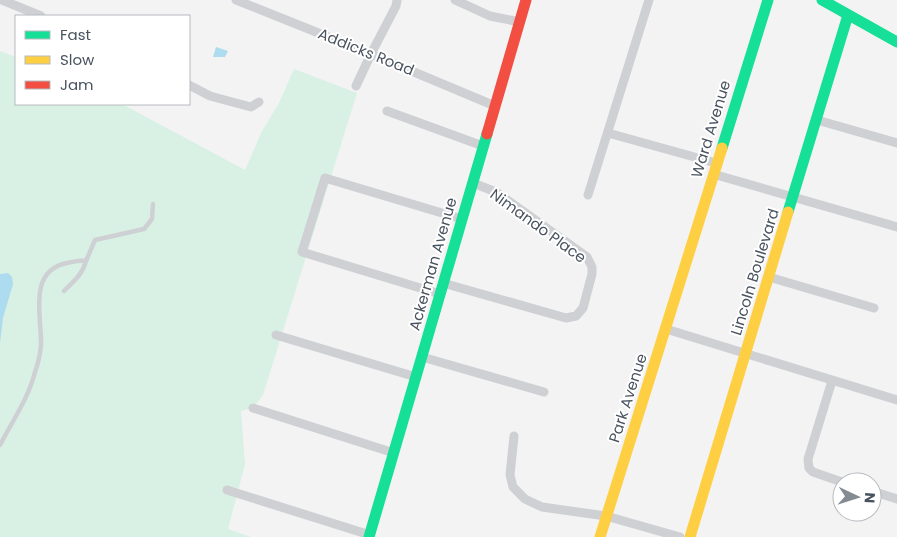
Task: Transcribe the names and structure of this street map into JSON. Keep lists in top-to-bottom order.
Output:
{
  "streets": {
    "street": [
      "Addicks Road",
      "Ward Avenue",
      "Nimando Place",
      "Ackerman Avenue",
      "Lincoln Boulevard",
      "Park Avenue"
    ]
  },
  "crossings": [
    ["Addicks Road", "Ackerman Avenue"],
    ["Ward Avenue", "Park Avenue"],
    ["Nimando Place", "Ackerman Avenue"]
  ],
  "legend": ["Fast", "Slow", "Jam"],
  "north": "right"
}
